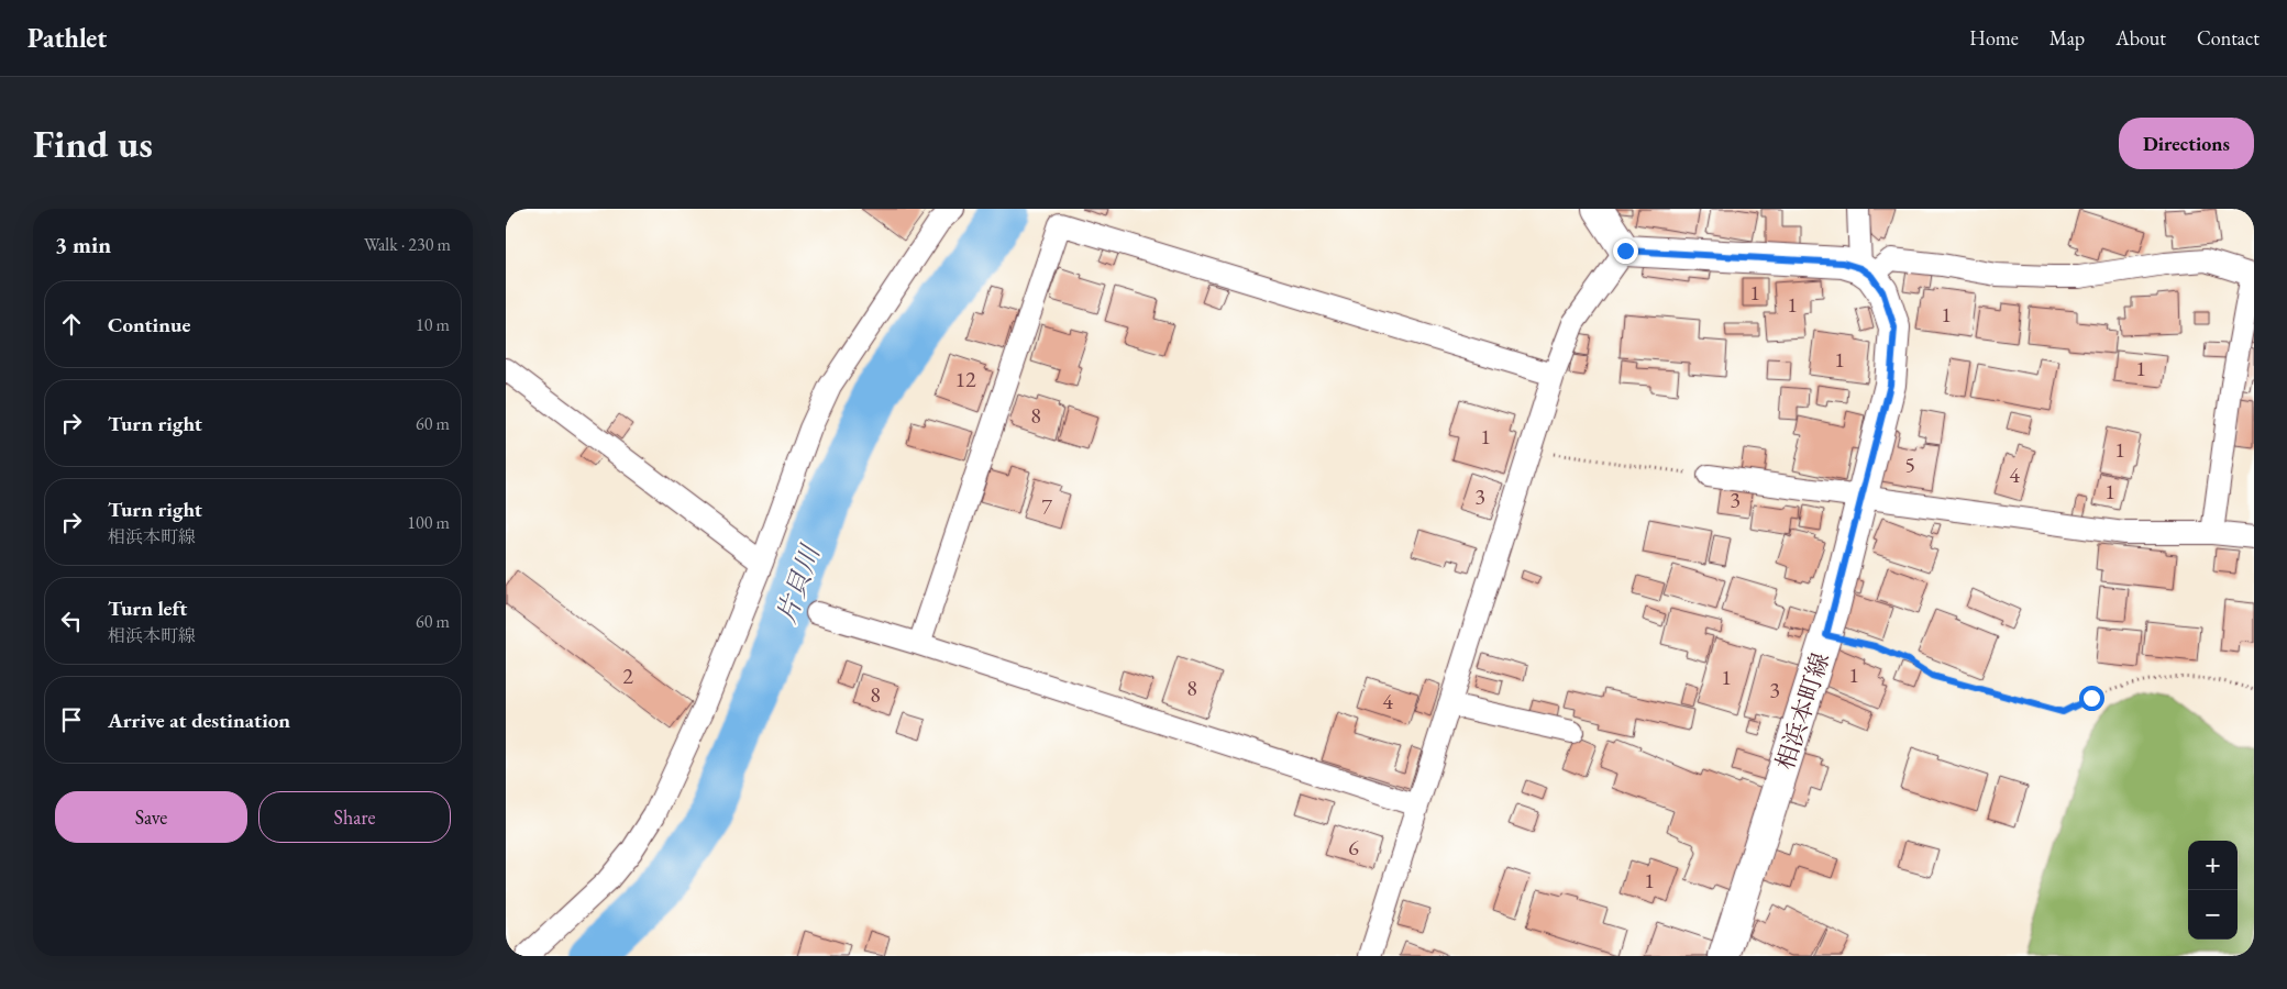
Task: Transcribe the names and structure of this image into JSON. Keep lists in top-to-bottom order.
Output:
{
  "streets": {
    "main road": ["相浜本町線"]
  },
  "water": ["片貝川"],
  "house_numbers": [
    "1",
    "1",
    "1",
    "1",
    "1",
    "12",
    "8",
    "1",
    "1",
    "5",
    "4",
    "1",
    "3",
    "3",
    "7",
    "1",
    "2",
    "1",
    "8",
    "3",
    "8",
    "4",
    "6",
    "1"
  ],
  "page": {
    "header": "Pathlet",
    "nav": [
      "Home",
      "Map",
      "About",
      "Contact"
    ],
    "buttons": [
      "Directions",
      ["Save", "Share"]
    ],
    "title": "Find us",
    "heading": ["3 min", "Walk · 230 m"],
    "list": [
      ["Continue", "10 m"],
      ["Turn right", "60 m"],
      ["Turn right", "相浜本町線", "100 m"],
      ["Turn left", "相浜本町線", "60 m"],
      "Arrive at destination"
    ],
    "map_buttons": ["+", "−"]
  }
}
